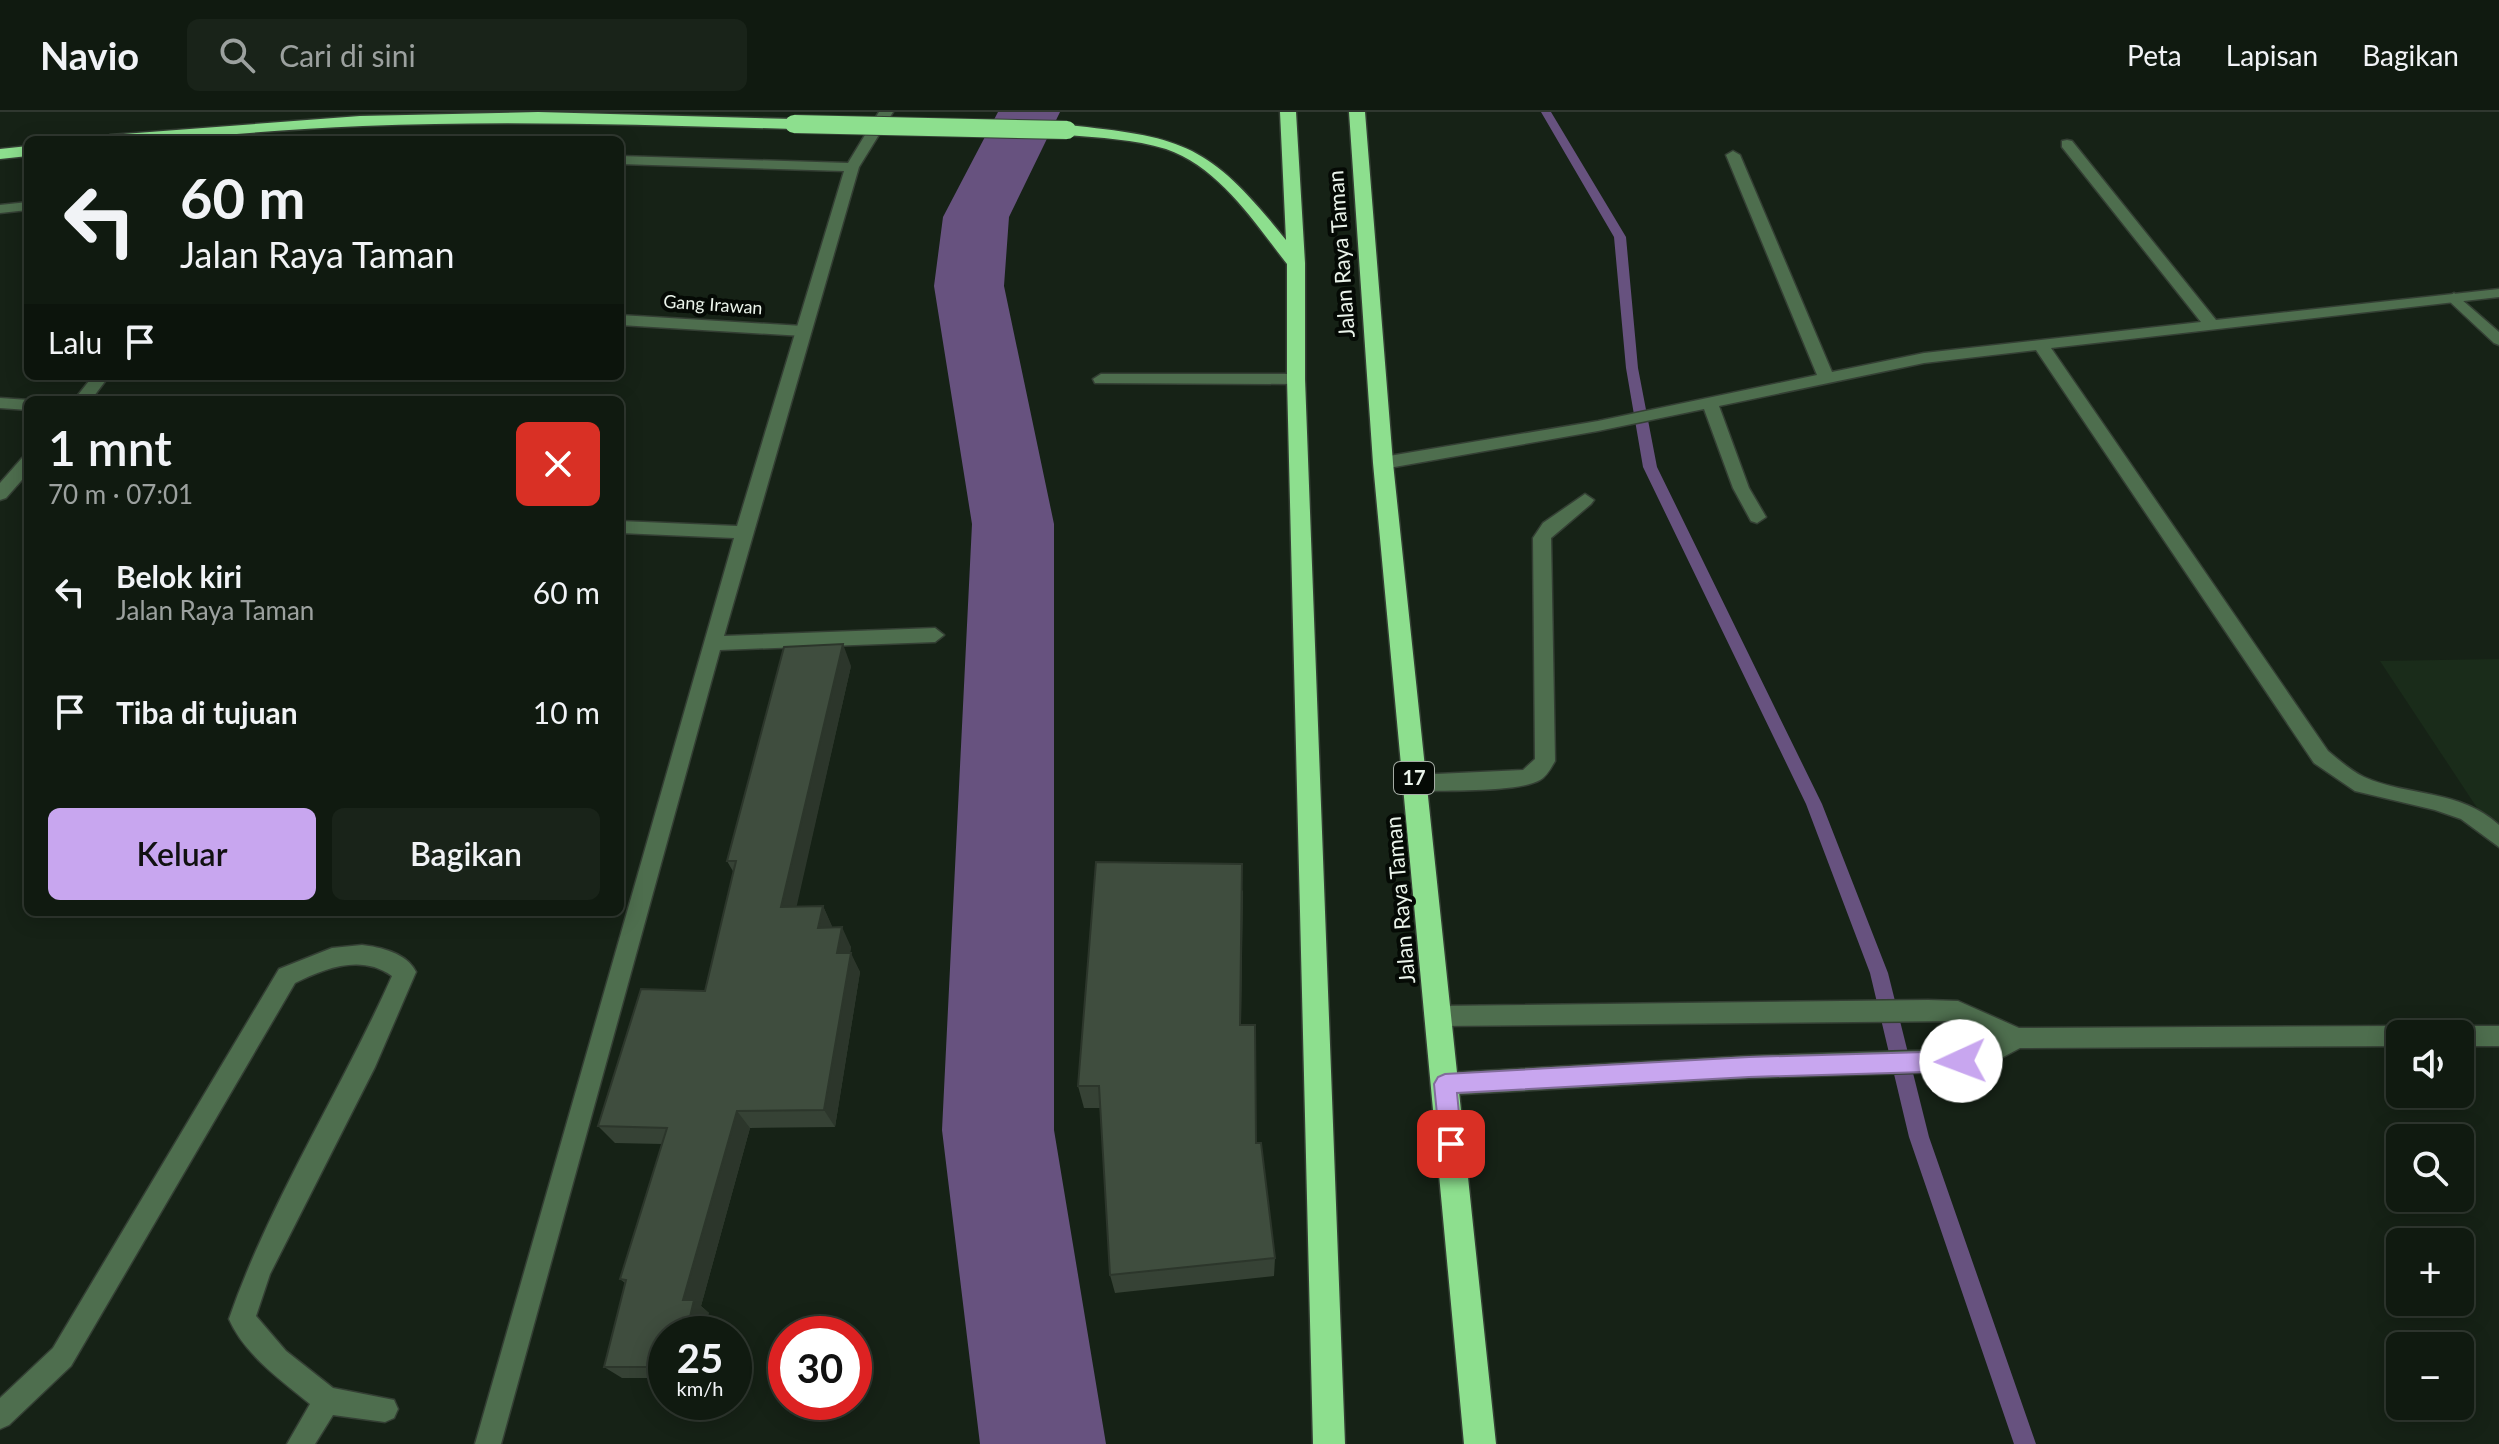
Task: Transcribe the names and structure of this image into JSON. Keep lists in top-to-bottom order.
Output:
{
  "streets": {
    "highway": ["Jalan Raya Taman", "17"],
    "street": ["Gang Irawan"]
  },
  "page": {
    "header": "Navio",
    "search": "Cari di sini",
    "nav": ["Peta", "Lapisan", "Bagikan"],
    "turn": ["60 m", "Jalan Raya Taman"],
    "then": "Lalu",
    "heading": ["1 mnt", "70 m · 07:01"],
    "list": [
      {
        "name": "Belok kiri",
        "note": "Jalan Raya Taman",
        "value": "60 m"
      },
      {
        "name": "Tiba di tujuan",
        "value": "10 m"
      }
    ],
    "buttons": ["Keluar", "Bagikan"],
    "map_buttons": ["+", "−"],
    "speed": "25 km/h",
    "limit": "30"
  }
}
